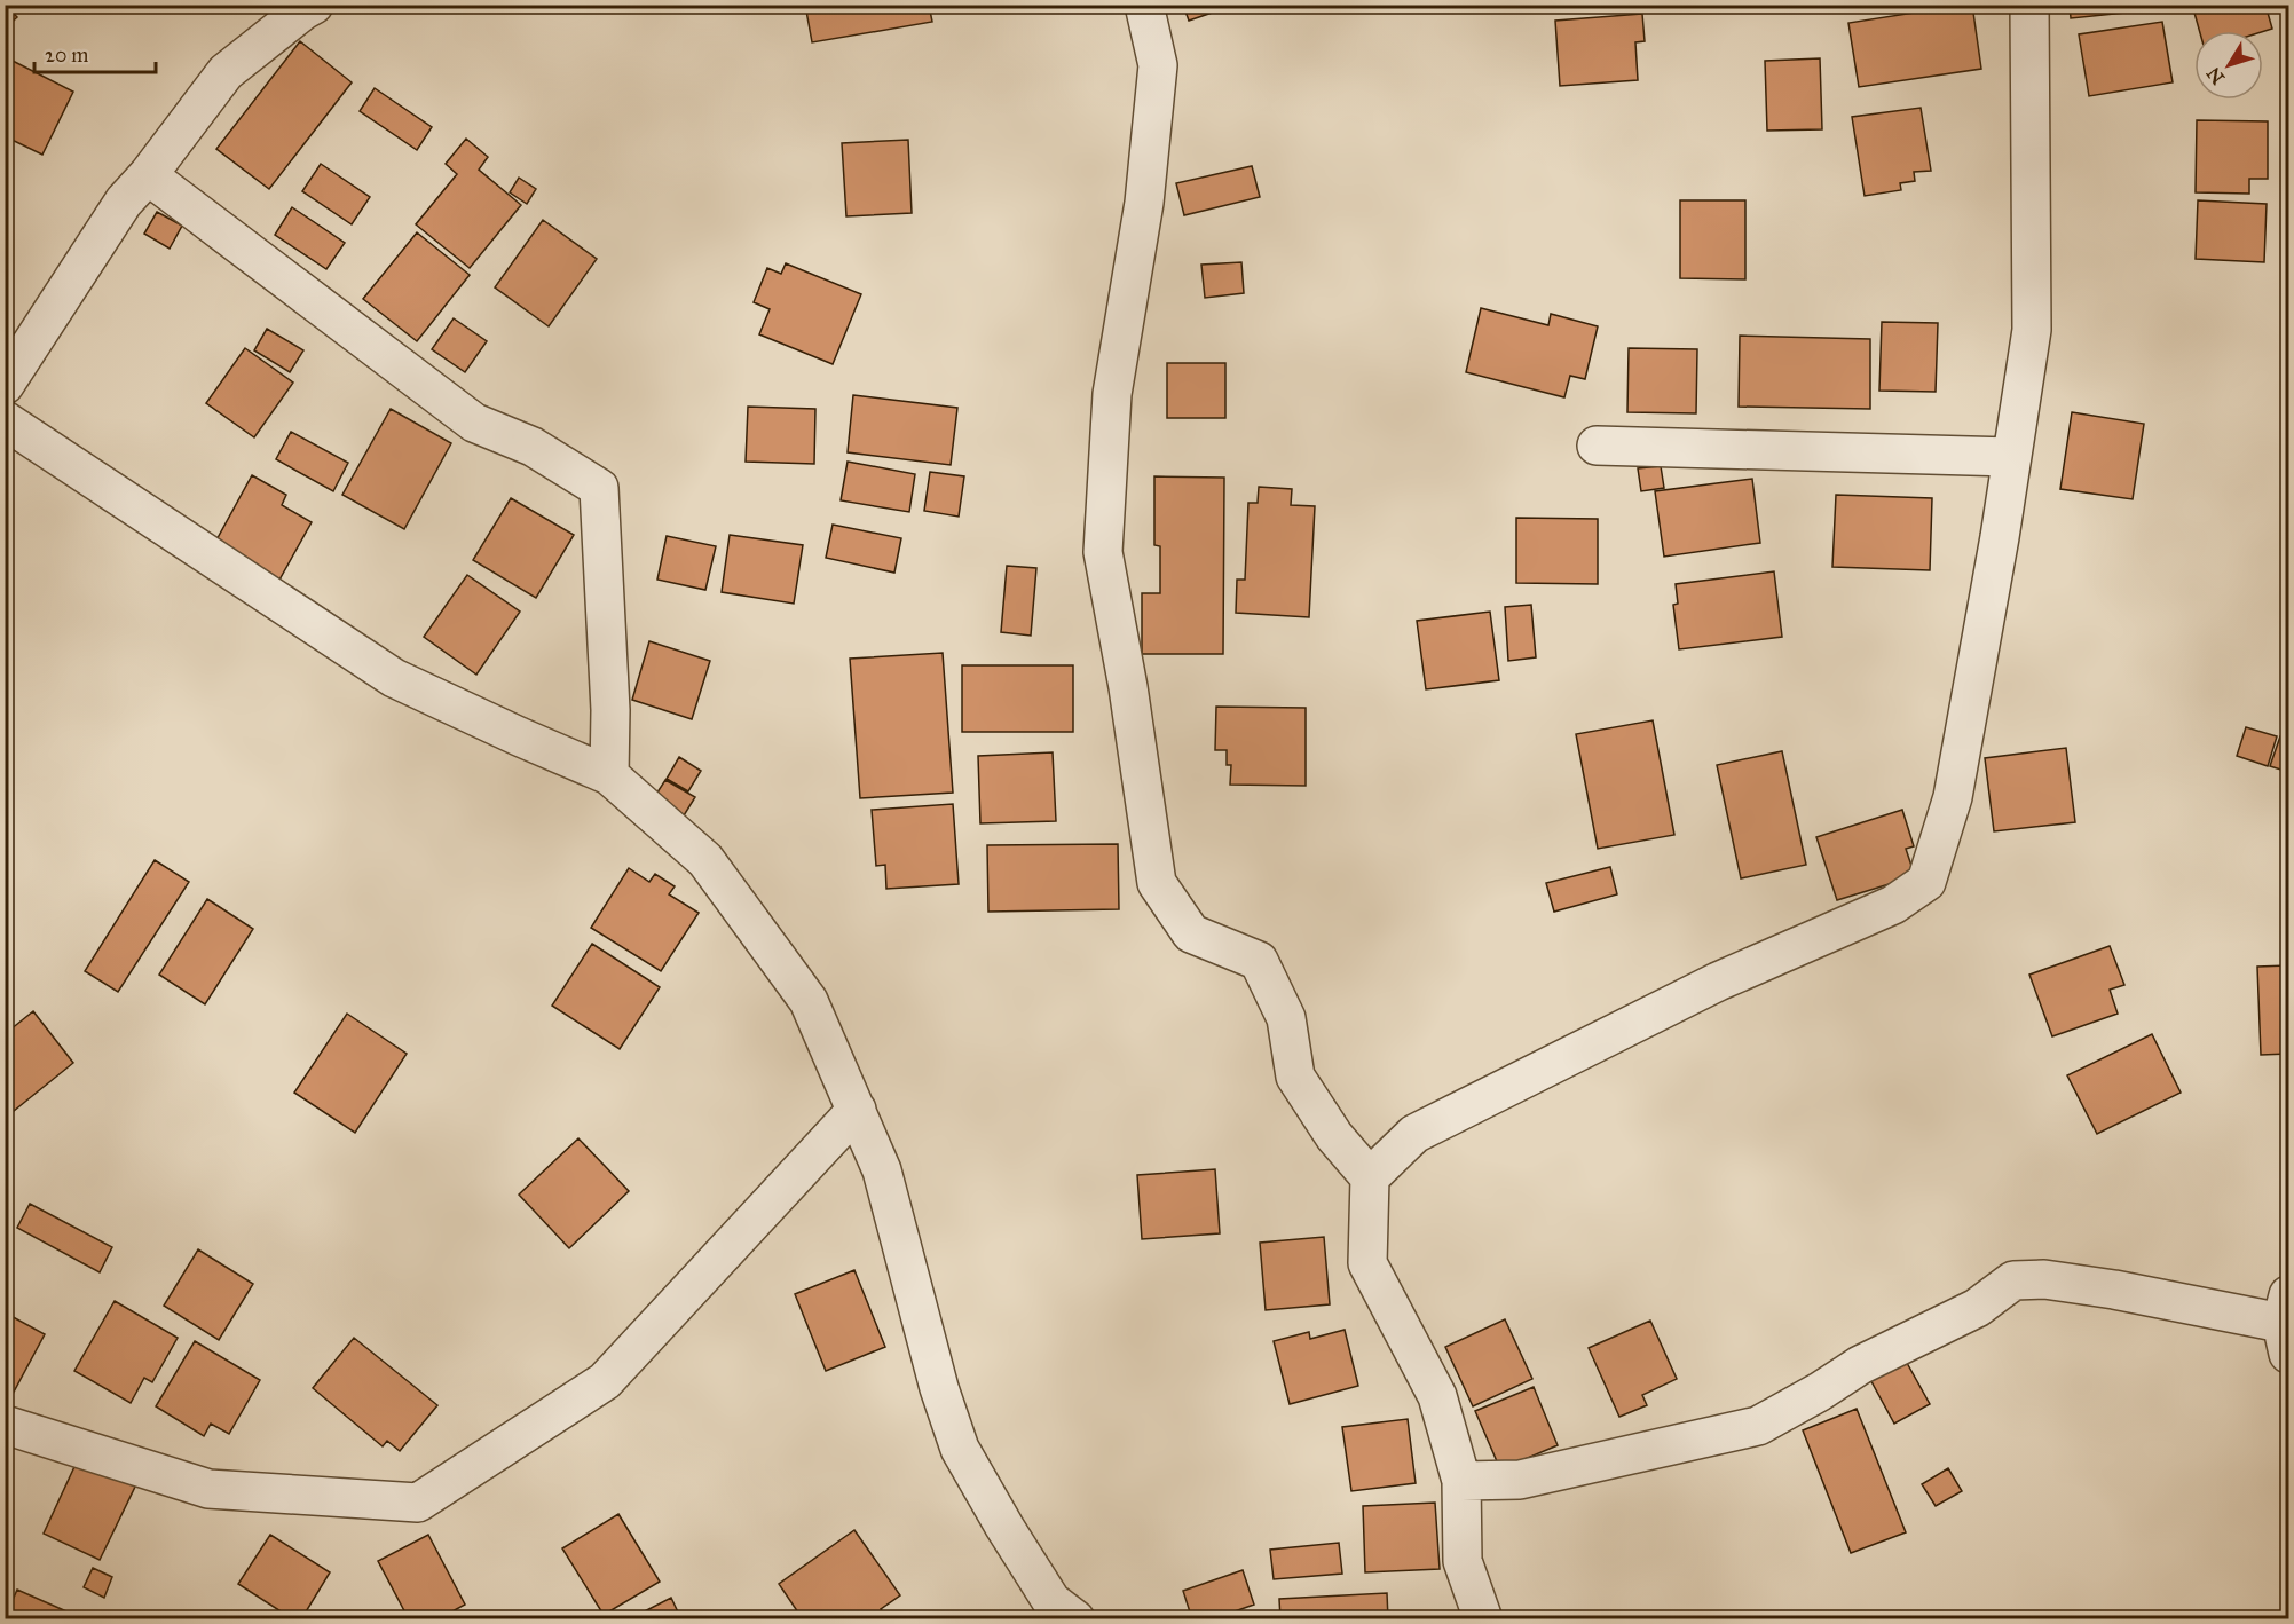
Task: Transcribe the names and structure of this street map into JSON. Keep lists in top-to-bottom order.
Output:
{
  "scale_bar": "20 m",
  "north": "bottom left"
}
